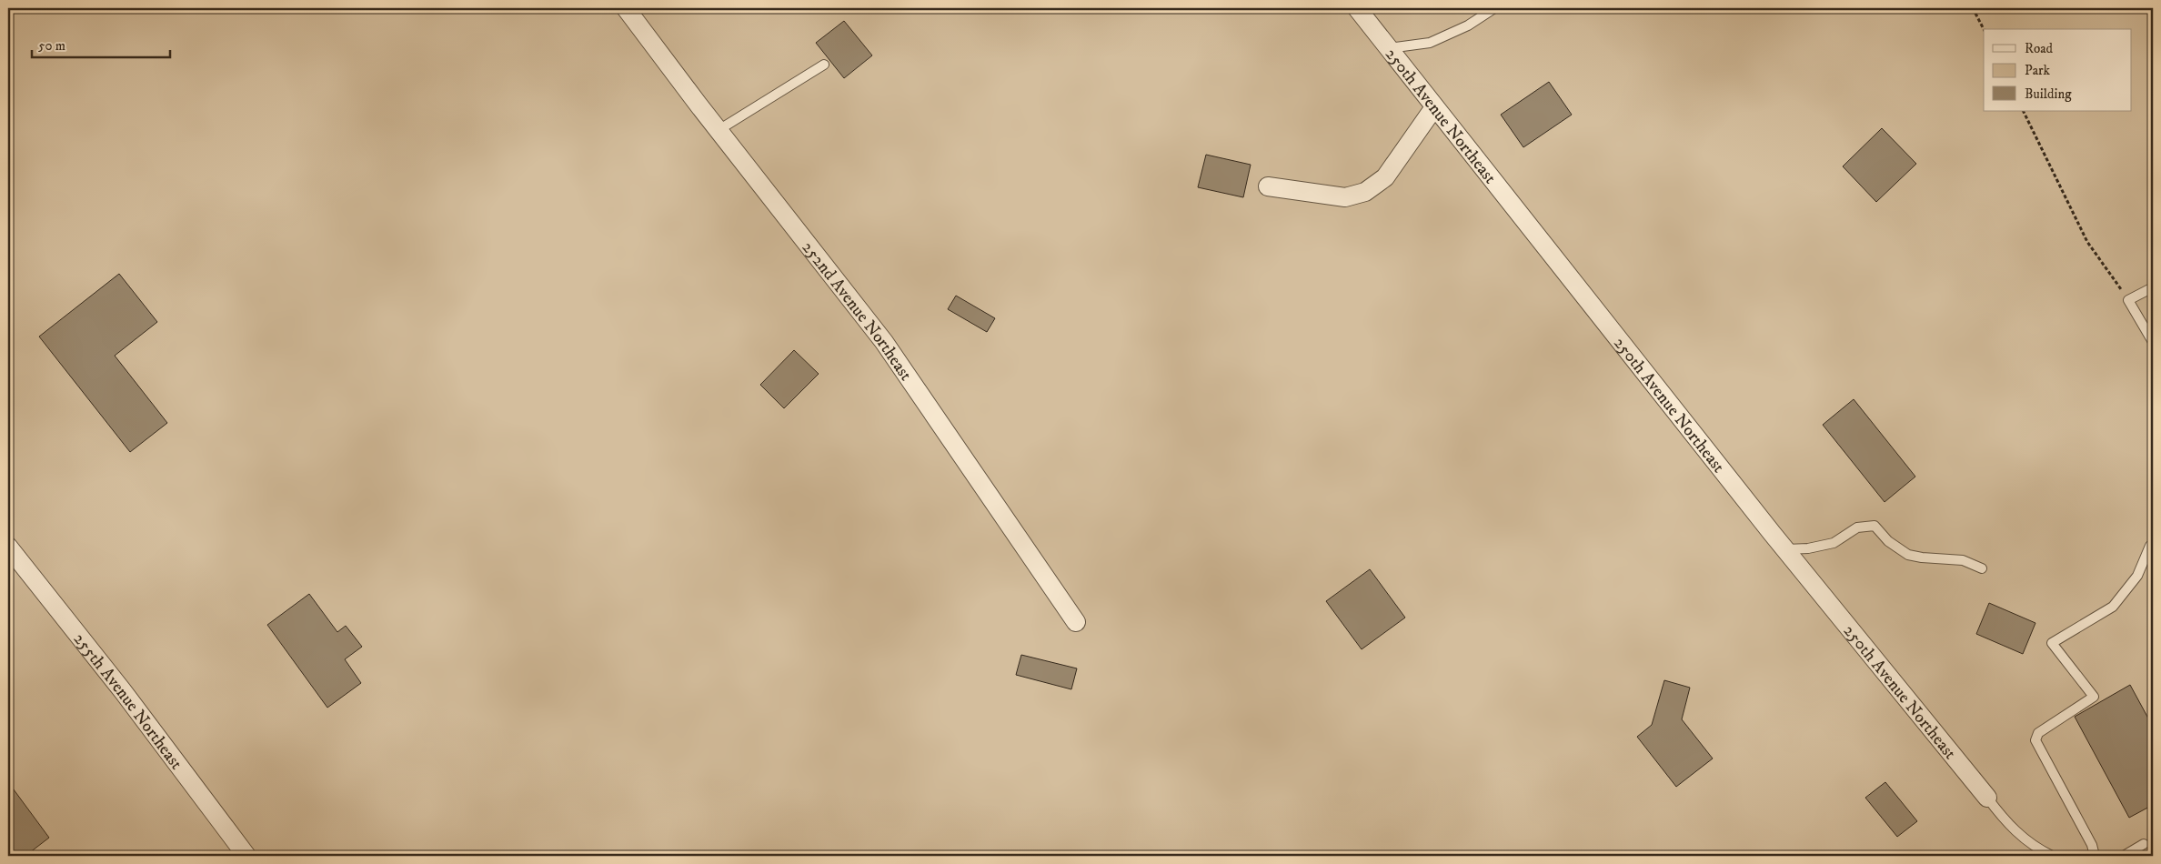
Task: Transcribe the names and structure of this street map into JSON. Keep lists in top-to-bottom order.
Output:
{
  "streets": {
    "street": ["250th Avenue Northeast", "252nd Avenue Northeast", "255th Avenue Northeast"]
  },
  "legend": ["Road", "Park", "Building"],
  "scale_bar": "50 m"
}
